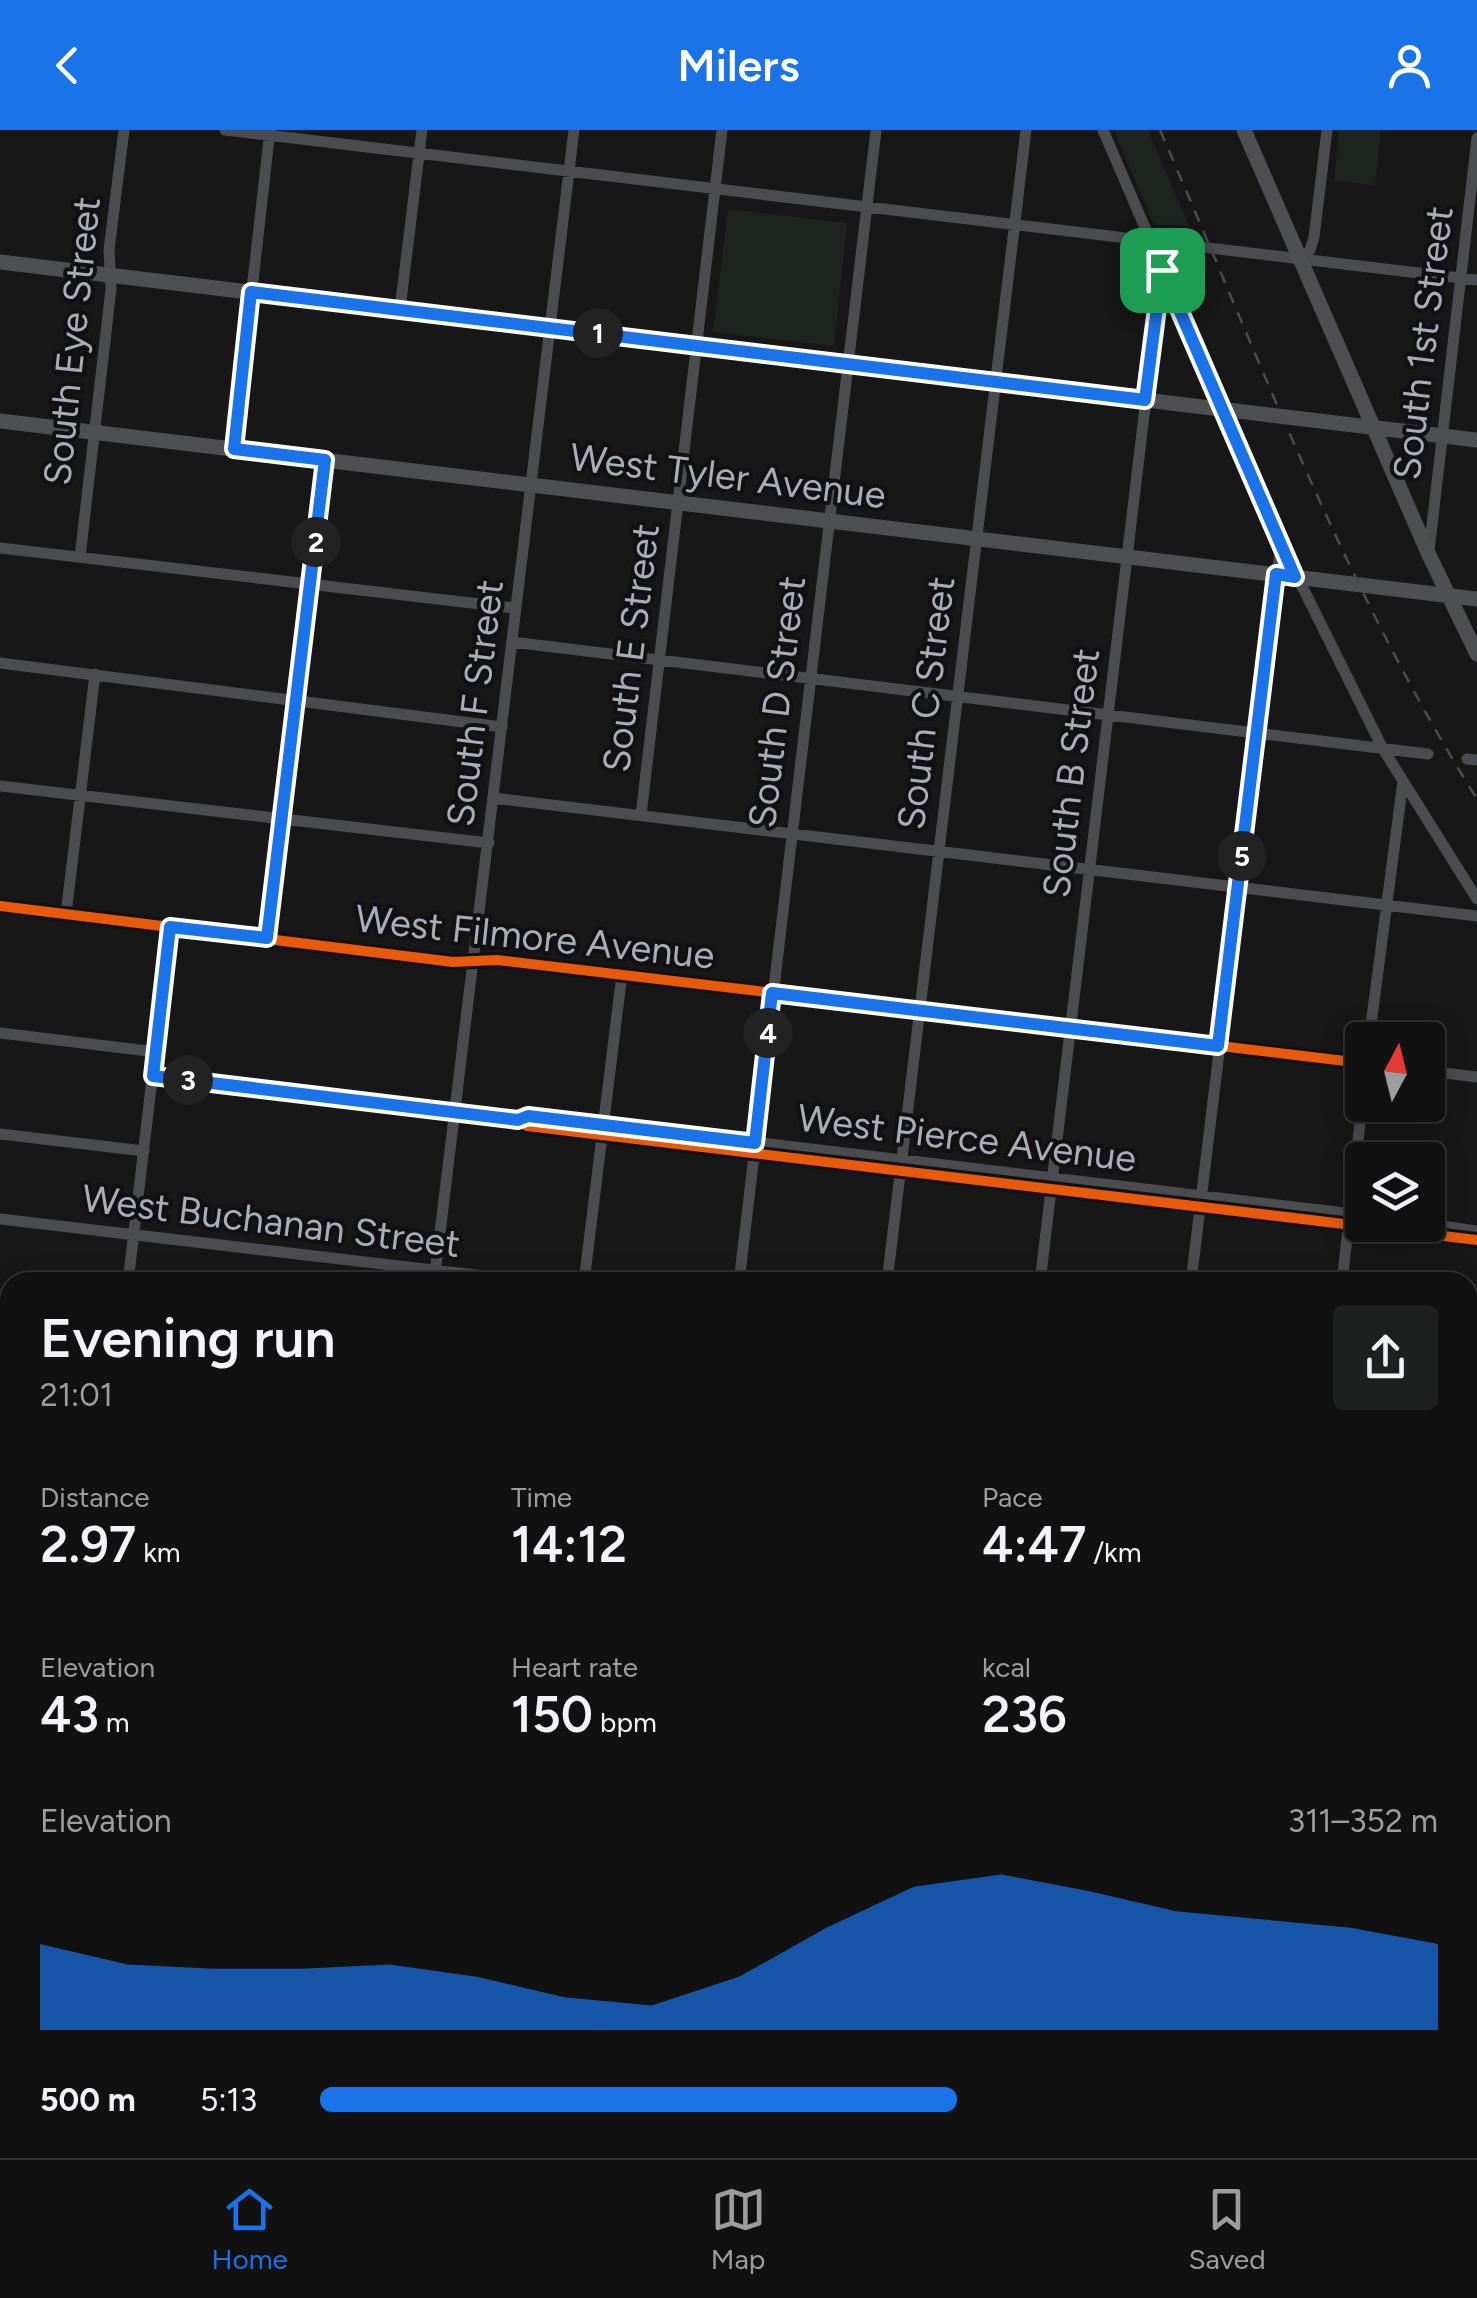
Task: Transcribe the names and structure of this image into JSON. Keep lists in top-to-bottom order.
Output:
{
  "streets": {
    "main road": ["West Tyler Avenue"],
    "street": [
      "South Eye Street",
      "South 1st Street",
      "South E Street",
      "South D Street",
      "South F Street",
      "South C Street",
      "South B Street",
      "West Filmore Avenue",
      "West Pierce Avenue",
      "West Buchanan Street"
    ]
  },
  "crossings": [
    ["South Eye Street", "West Tyler Avenue"],
    ["West Tyler Avenue", "South E Street"],
    ["West Tyler Avenue", "South D Street"],
    ["West Tyler Avenue", "South F Street"],
    ["West Tyler Avenue", "South C Street"],
    ["West Tyler Avenue", "South B Street"],
    ["South D Street", "West Filmore Avenue"],
    ["South D Street", "West Pierce Avenue"],
    ["South F Street", "West Filmore Avenue"],
    ["South F Street", "West Pierce Avenue"],
    ["South C Street", "West Filmore Avenue"],
    ["South C Street", "West Pierce Avenue"],
    ["South B Street", "West Filmore Avenue"],
    ["South B Street", "West Pierce Avenue"]
  ],
  "north": "top",
  "page": {
    "header": "Milers",
    "pins": [
      "1",
      "2",
      "5",
      "4",
      "3"
    ],
    "heading": ["Evening run", "21:01"],
    "stats": [
      ["Distance", "2.97 km"],
      ["Time", "14:12"],
      ["Pace", "4:47 /km"],
      ["Elevation", "43 m"],
      ["Heart rate", "150 bpm"],
      ["kcal", "236"]
    ],
    "chart": ["Elevation", "311–352 m"],
    "list": [
      {
        "name": "500 m",
        "note": "5:13"
      }
    ],
    "tabs": ["Home", "Map", "Saved"]
  }
}
